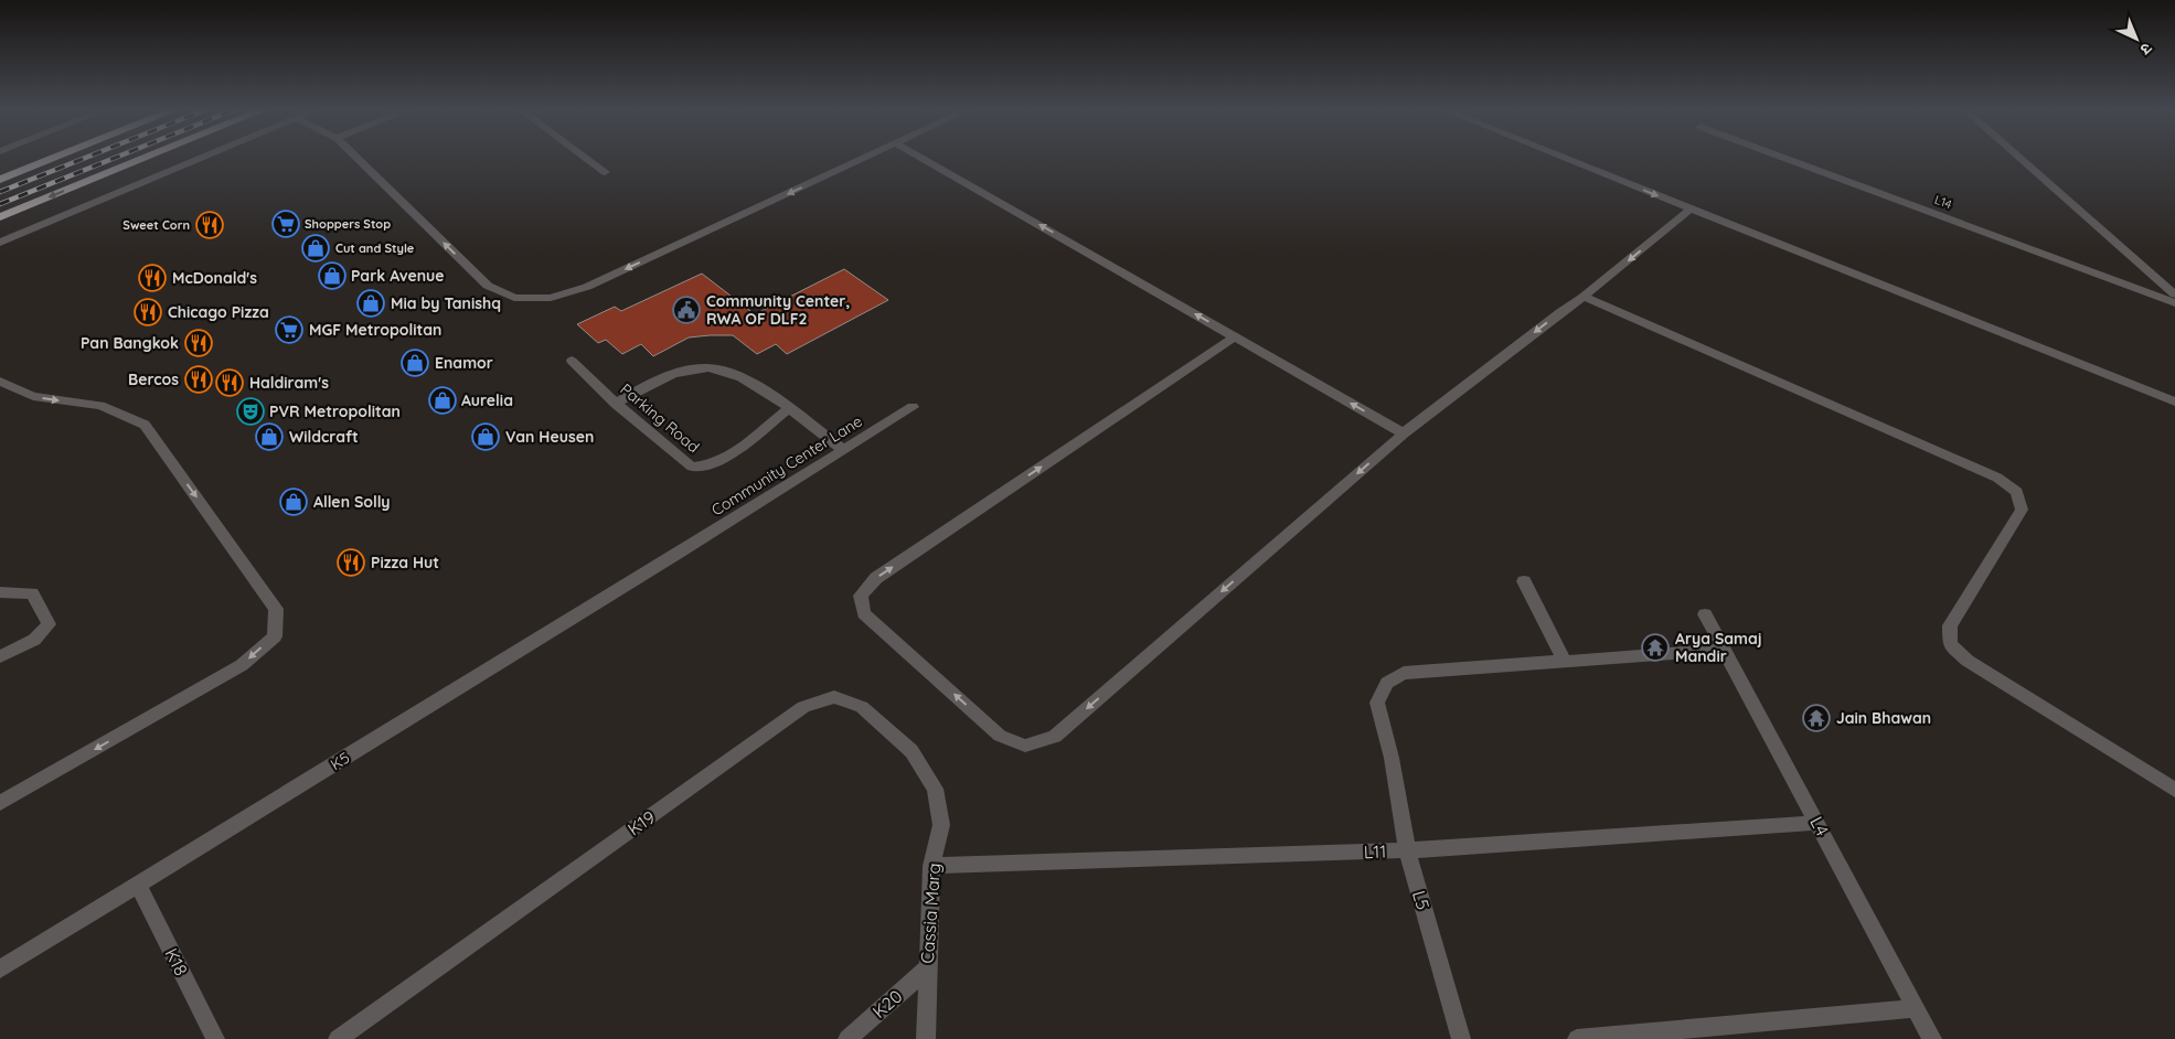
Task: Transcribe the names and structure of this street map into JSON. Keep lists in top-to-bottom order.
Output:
{
  "streets": {
    "street": [
      "L14",
      "Parking Road",
      "Community Center Lane",
      "K5",
      "K19",
      "L4",
      "L11",
      "L5",
      "Cassia Marg",
      "K18",
      "K20"
    ]
  },
  "crossings": [
    ["Community Center Lane", "K5"],
    ["K5", "K18"],
    ["K19", "Cassia Marg"],
    ["L4", "L11"],
    ["L4", "L5"],
    ["L11", "L5"],
    ["L11", "Cassia Marg"],
    ["Cassia Marg", "K20"]
  ],
  "places": {
    "supermarket": ["Shoppers Stop", "MGF Metropolitan"],
    "restaurant": [
      "Sweet Corn",
      "McDonald's",
      "Chicago Pizza",
      "Pan Bangkok",
      "Bercos",
      "Haldiram's",
      "Pizza Hut"
    ],
    "shop": [
      "Cut and Style",
      "Park Avenue",
      "Mia by Tanishq",
      "Enamor",
      "Aurelia",
      "Wildcraft",
      "Van Heusen",
      "Allen Solly"
    ],
    "public building": ["Community Center, RWA OF DLF2"],
    "theatre": ["PVR Metropolitan"],
    "temple": ["Arya Samaj Mandir", "Jain Bhawan"]
  },
  "north": "bottom right"
}
